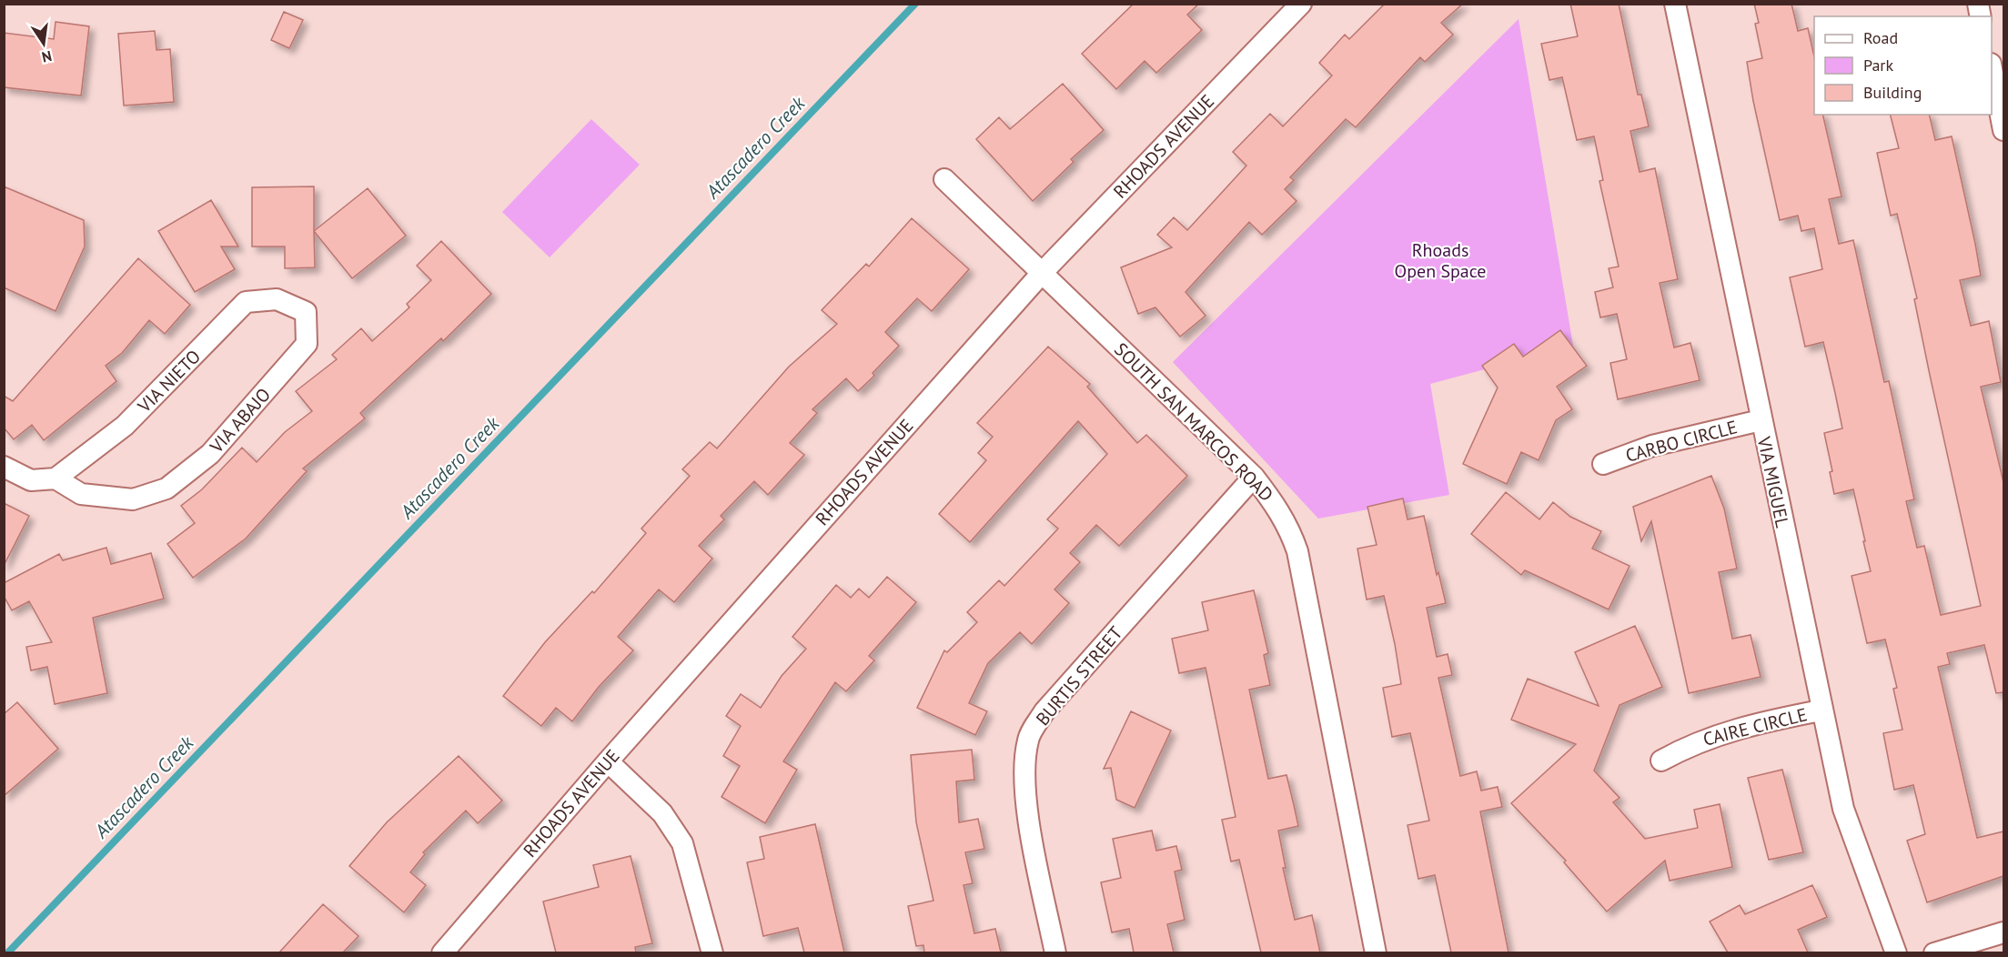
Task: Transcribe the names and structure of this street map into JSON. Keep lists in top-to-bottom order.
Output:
{
  "streets": {
    "street": [
      "RHOADS AVENUE",
      "VIA NIETO",
      "VIA ABAJO",
      "SOUTH SAN MARCOS ROAD",
      "CARBO CIRCLE",
      "VIA MIGUEL",
      "BURTIS STREET",
      "CAIRE CIRCLE"
    ]
  },
  "crossings": [
    ["RHOADS AVENUE", "SOUTH SAN MARCOS ROAD"],
    ["VIA NIETO", "VIA ABAJO"],
    ["SOUTH SAN MARCOS ROAD", "BURTIS STREET"],
    ["CARBO CIRCLE", "VIA MIGUEL"],
    ["VIA MIGUEL", "CAIRE CIRCLE"]
  ],
  "water": ["Atascadero Creek"],
  "parks": ["Rhoads Open Space"],
  "legend": ["Road", "Park", "Building"],
  "north": "bottom"
}
